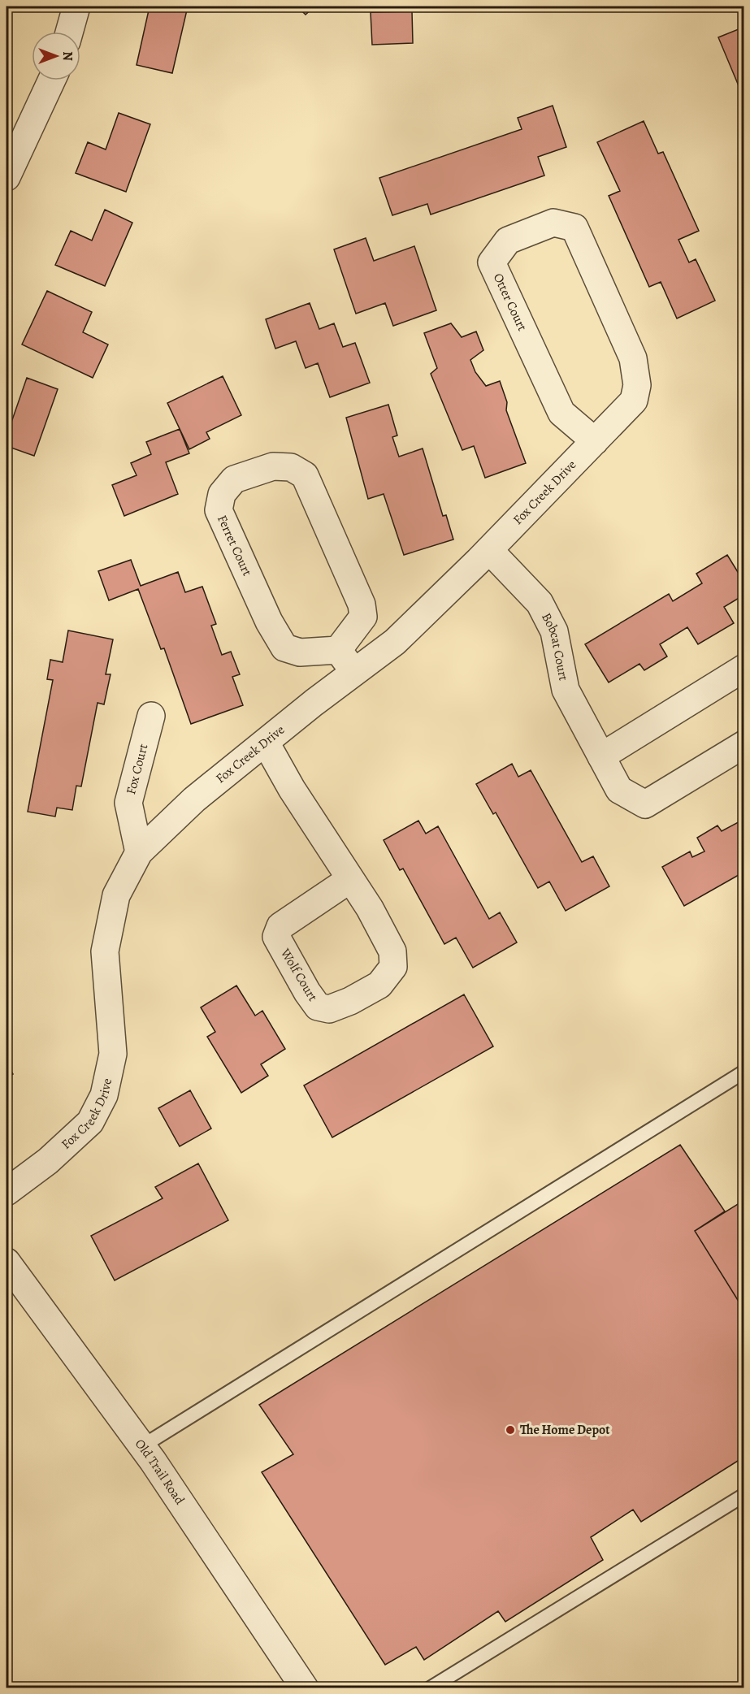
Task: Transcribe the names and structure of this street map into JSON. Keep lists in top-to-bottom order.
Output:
{
  "streets": {
    "street": [
      "Otter Court",
      "Fox Creek Drive",
      "Ferret Court",
      "Bobcat Court",
      "Fox Court",
      "Wolf Court",
      "Old Trail Road"
    ]
  },
  "crossings": [
    ["Otter Court", "Fox Creek Drive"],
    ["Fox Creek Drive", "Bobcat Court"],
    ["Fox Creek Drive", "Fox Court"],
    ["Fox Creek Drive", "Wolf Court"]
  ],
  "places": ["The Home Depot"],
  "north": "right"
}
